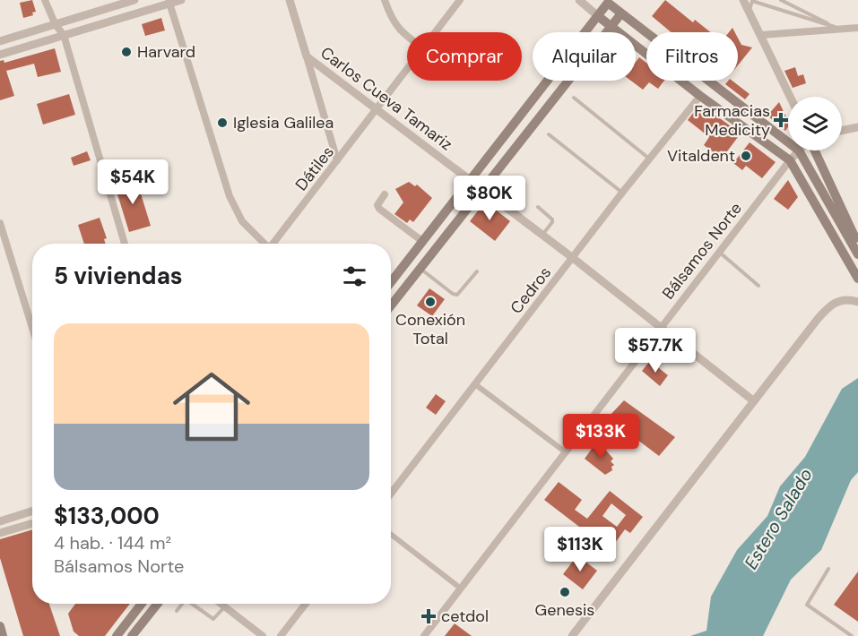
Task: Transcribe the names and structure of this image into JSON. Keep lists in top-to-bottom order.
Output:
{
  "streets": {
    "street": [
      "Carlos Cueva Tamariz",
      "Dátiles",
      "Bálsamos Norte",
      "Cedros"
    ]
  },
  "crossings": [
    ["Carlos Cueva Tamariz", "Dátiles"],
    ["Carlos Cueva Tamariz", "Bálsamos Norte"],
    ["Carlos Cueva Tamariz", "Cedros"]
  ],
  "water": ["Estero Salado"],
  "places": {
    "other": [
      "Harvard",
      "Iglesia Galilea",
      "Vitaldent",
      "Conexión Total",
      "Genesis"
    ],
    "health": ["Farmacias Medicity", "cetdol"]
  },
  "page": {
    "chip": ["Comprar", "Alquilar", "Filtros"],
    "price": [
      "$54K",
      "$80K",
      "$57.7K",
      "$133K",
      "$113K"
    ],
    "heading": "5 viviendas",
    "list": [
      {
        "name": "$133,000",
        "note": "4 hab. · 144 m² · Bálsamos Norte"
      }
    ]
  }
}
